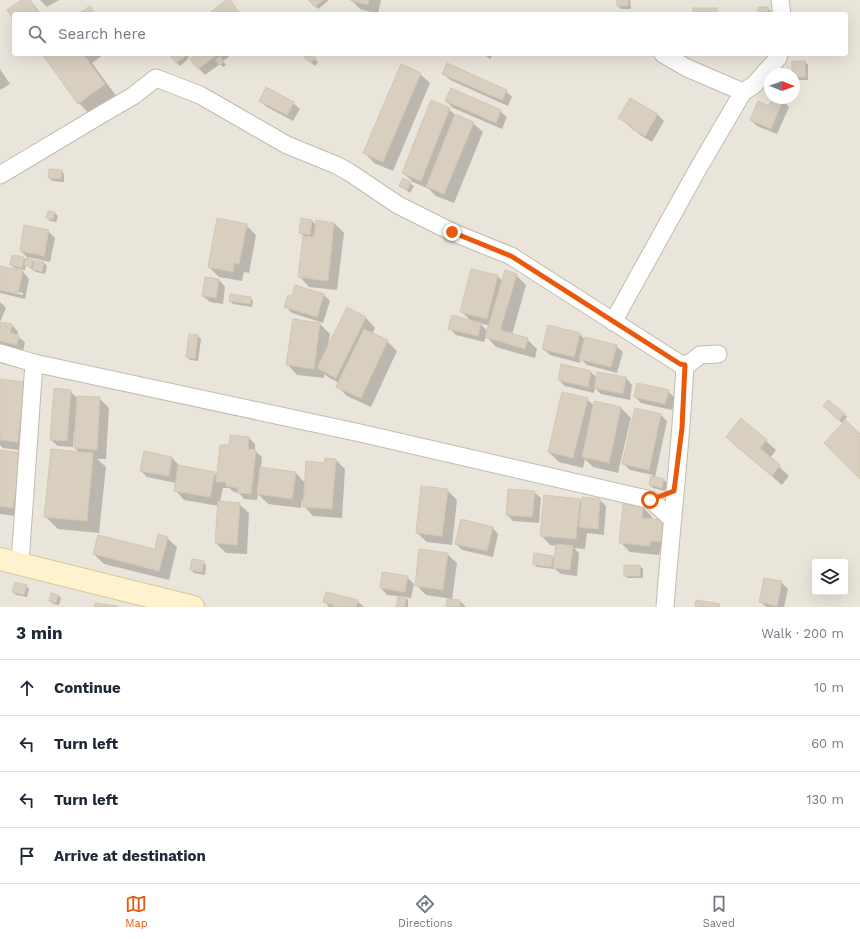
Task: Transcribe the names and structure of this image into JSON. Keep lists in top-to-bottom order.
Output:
{
  "north": "right",
  "page": {
    "search": "Search here",
    "heading": ["3 min", "Walk · 200 m"],
    "list": [
      ["Continue", "10 m"],
      ["Turn left", "60 m"],
      ["Turn left", "130 m"],
      "Arrive at destination"
    ],
    "nav": ["Map", "Directions", "Saved"]
  }
}
